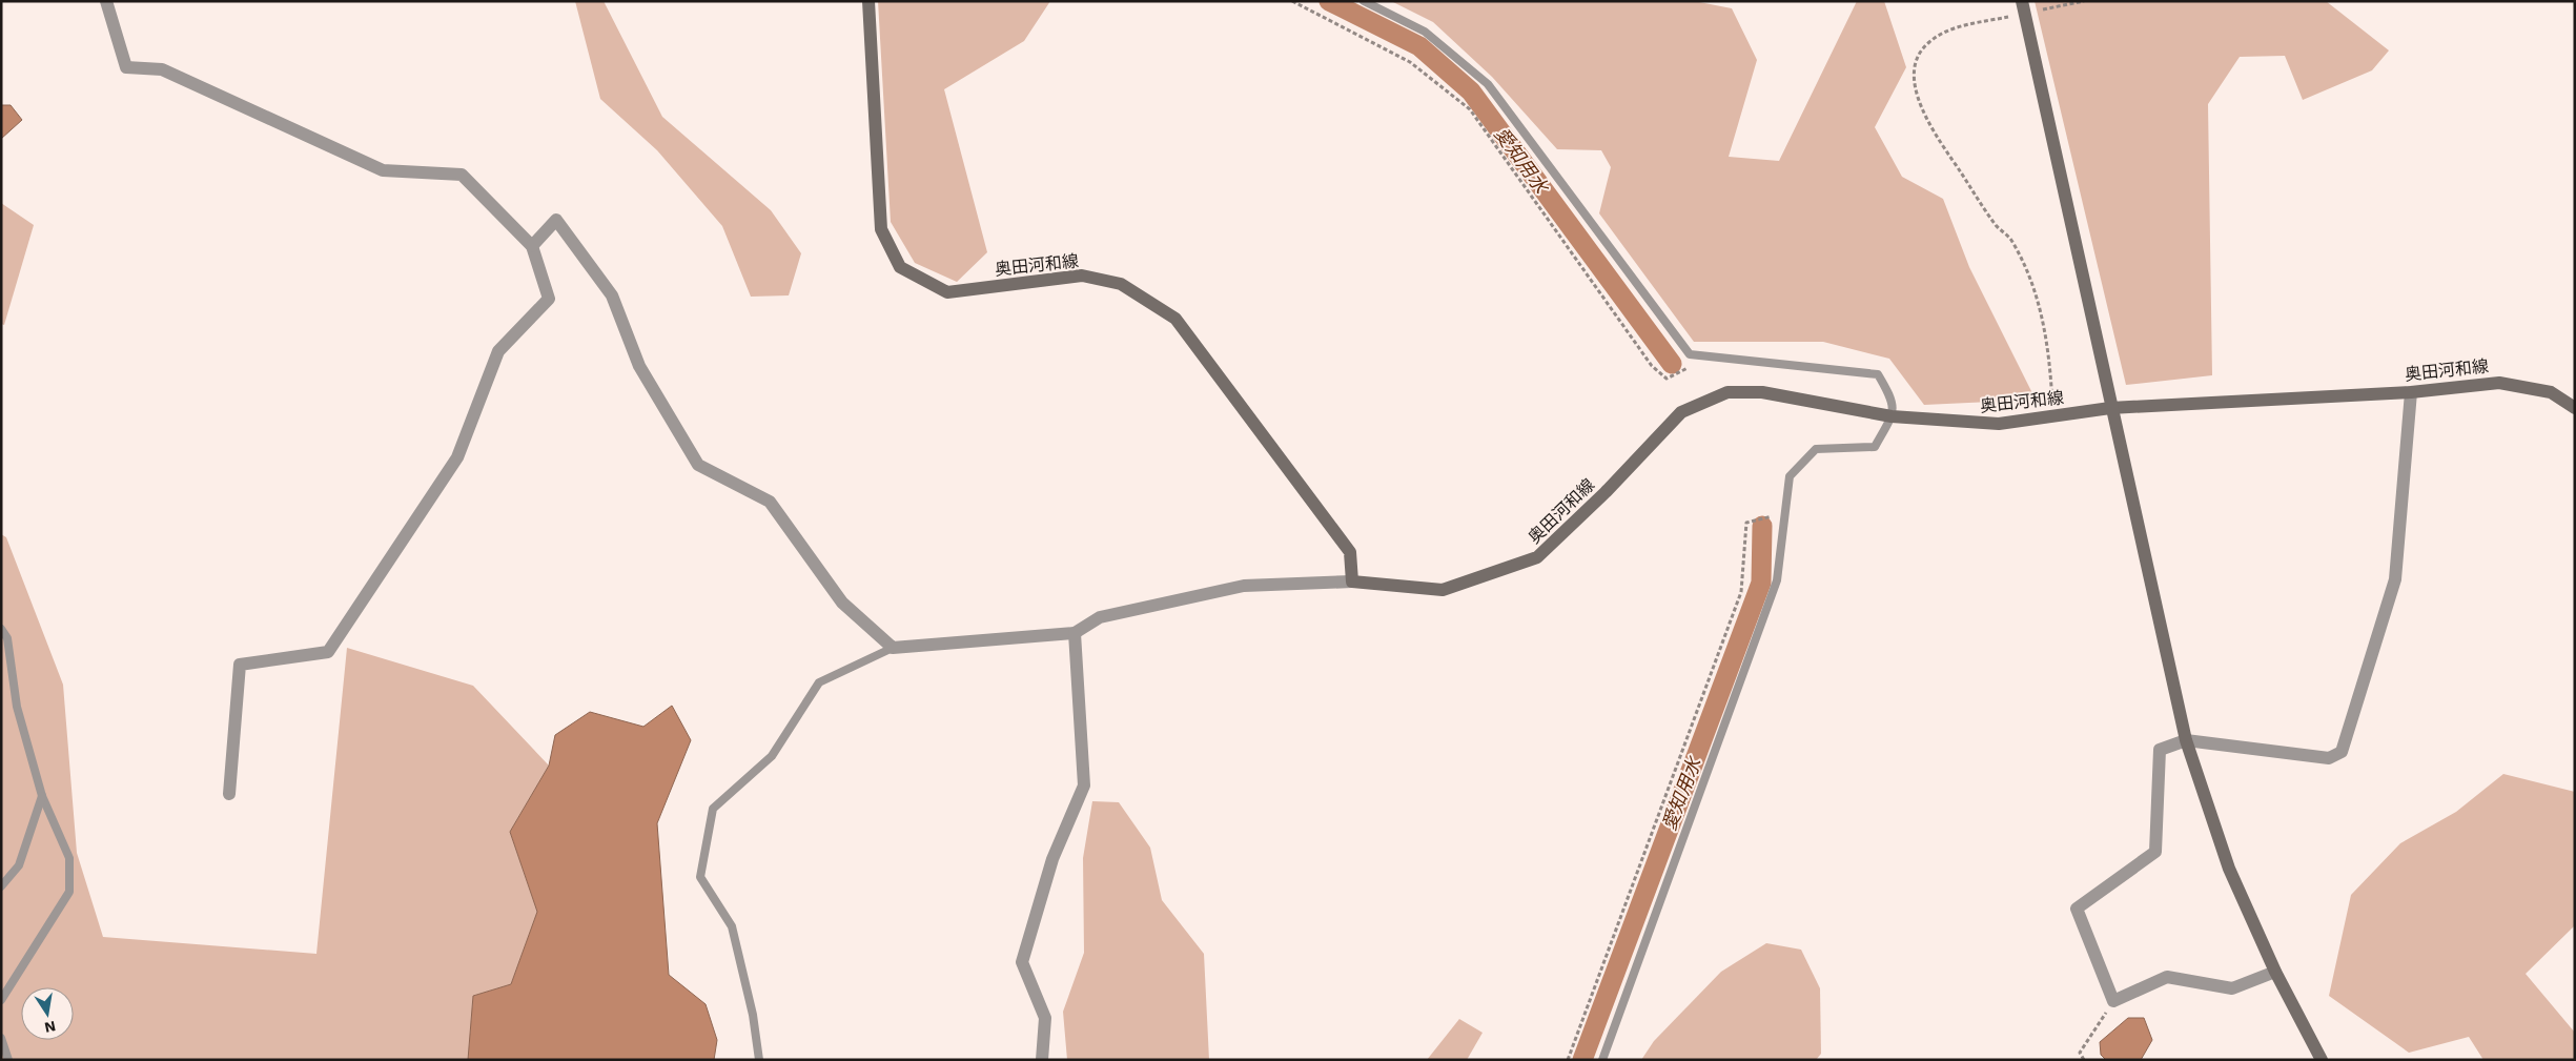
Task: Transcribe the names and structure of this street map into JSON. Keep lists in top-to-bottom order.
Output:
{
  "streets": {
    "main road": ["奥田河和線"]
  },
  "water": ["愛知用水"],
  "north": "bottom"
}
